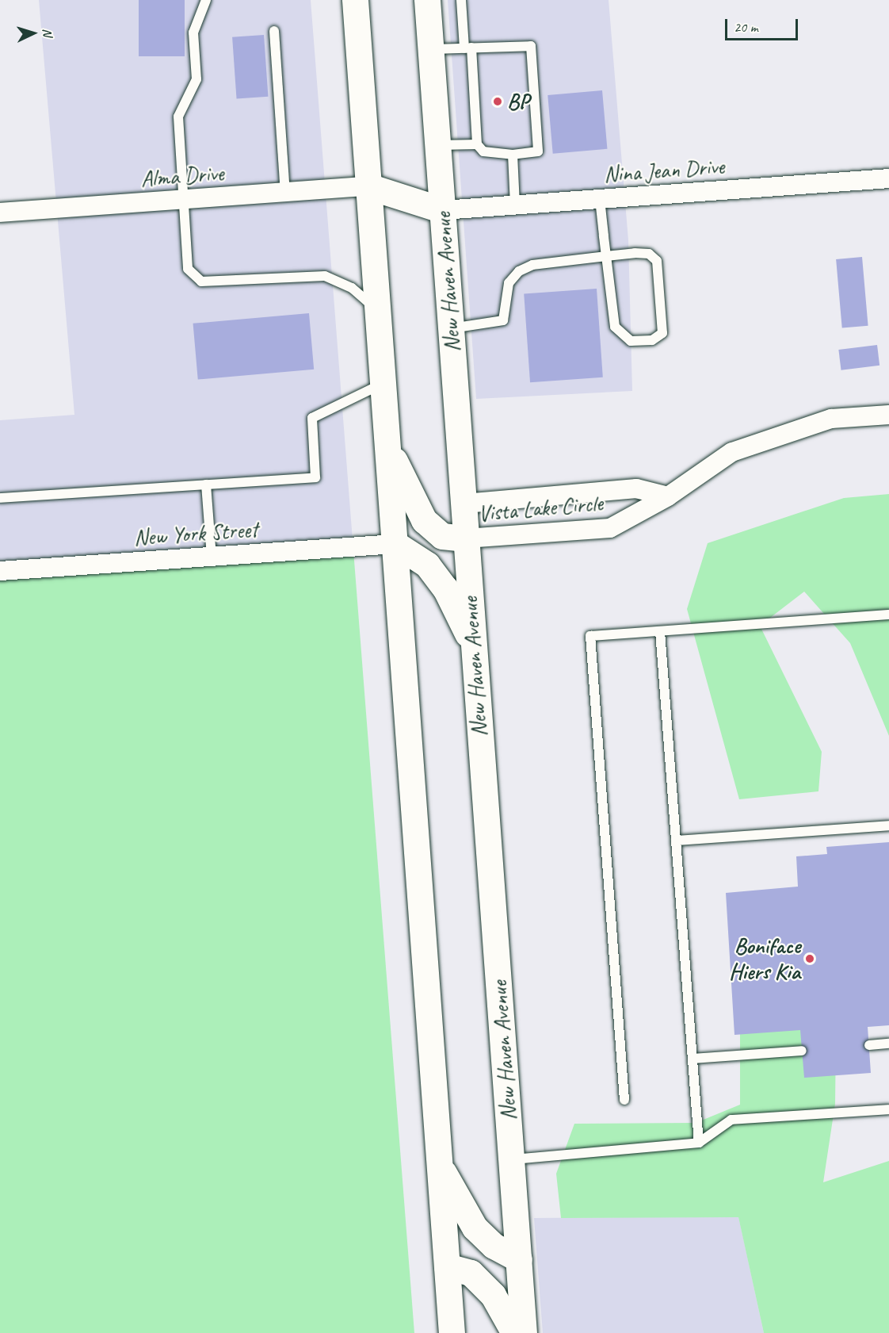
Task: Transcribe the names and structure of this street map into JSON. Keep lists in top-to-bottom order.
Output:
{
  "streets": {
    "main road": ["New Haven Avenue"],
    "street": [
      "Nina Jean Drive",
      "Alma Drive",
      "Vista Lake Circle",
      "New York Street"
    ]
  },
  "crossings": [
    ["Nina Jean Drive", "New Haven Avenue"],
    ["New Haven Avenue", "Vista Lake Circle"]
  ],
  "places": ["BP", "Boniface Hiers Kia"],
  "scale_bar": "20 m",
  "north": "right"
}
